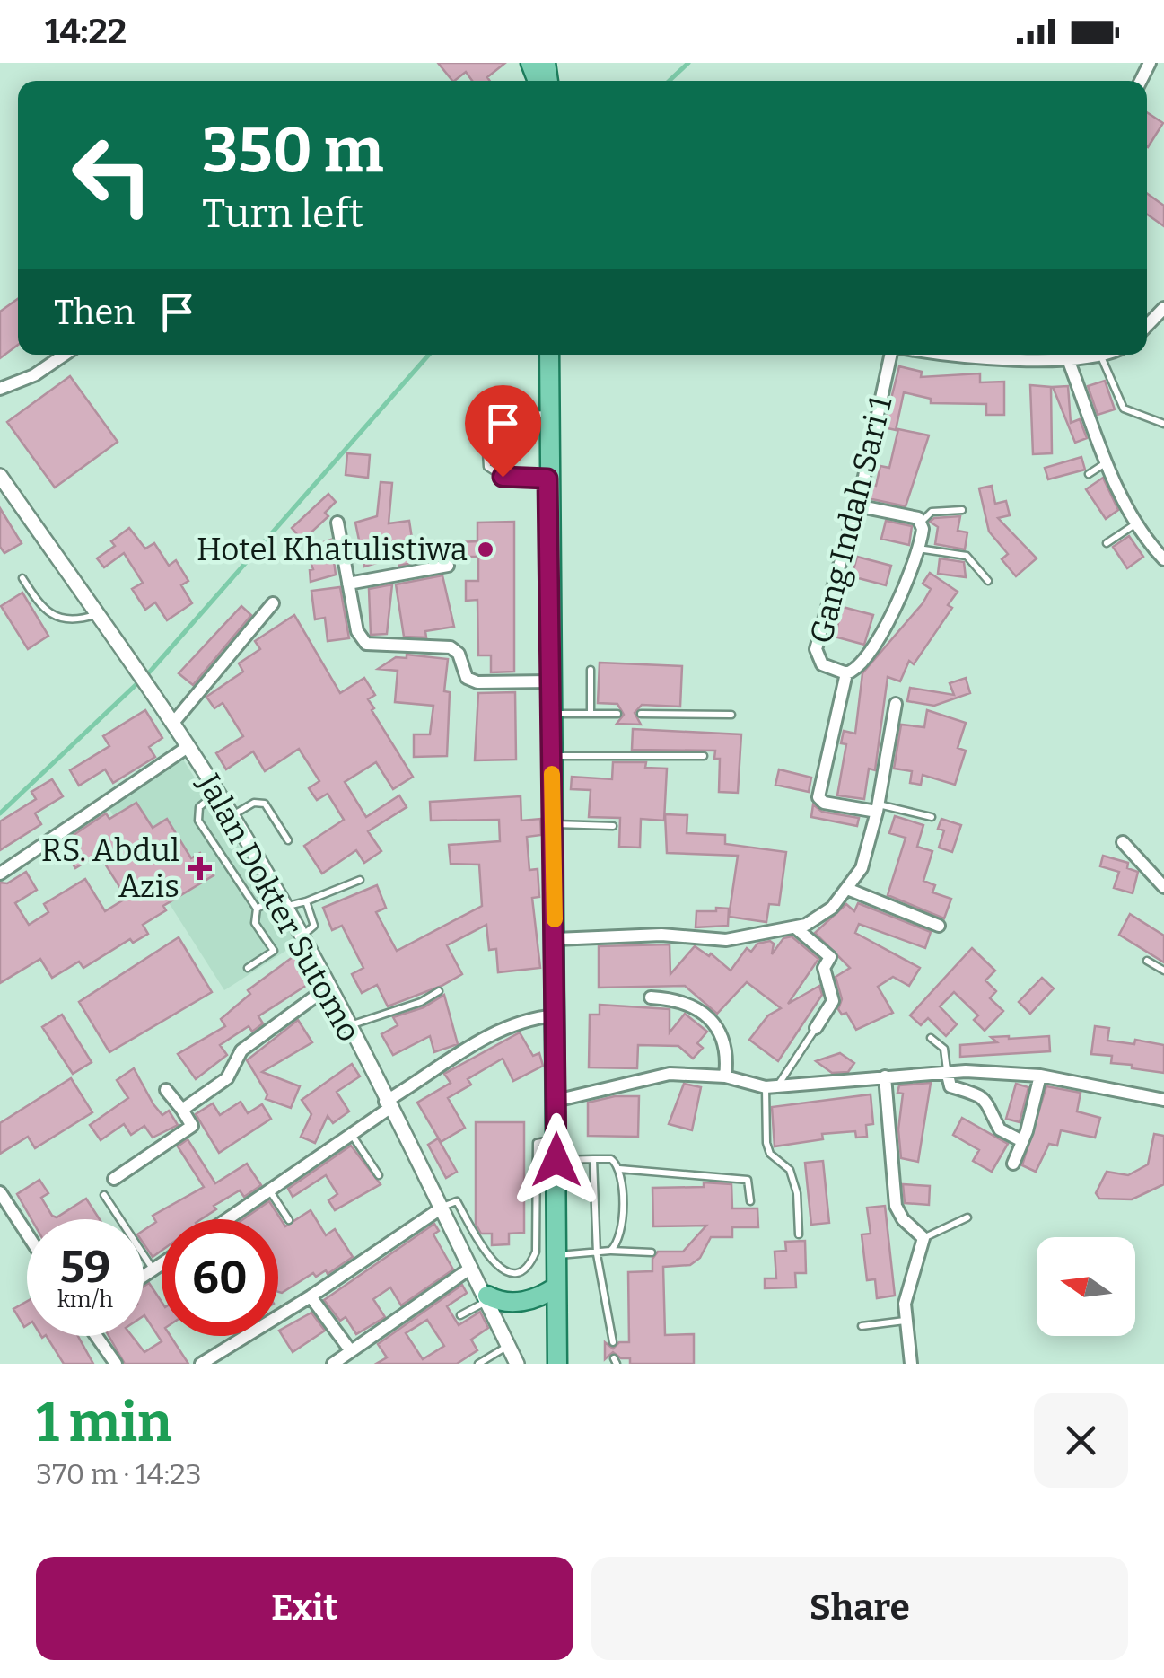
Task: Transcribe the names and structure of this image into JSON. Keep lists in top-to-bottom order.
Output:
{
  "streets": {
    "street": ["Gang Indah Sari 1", "Jalan Dokter Sutomo"]
  },
  "places": {
    "other": ["Hotel Khatulistiwa"],
    "health": ["RS. Abdul Azis"]
  },
  "north": "left",
  "page": {
    "status": "14:22",
    "turn": ["350 m", "Turn left"],
    "then": "Then",
    "speed": "59 km/h",
    "limit": "60",
    "heading": ["1 min", "370 m · 14:23"],
    "buttons": ["Exit", "Share"]
  }
}
